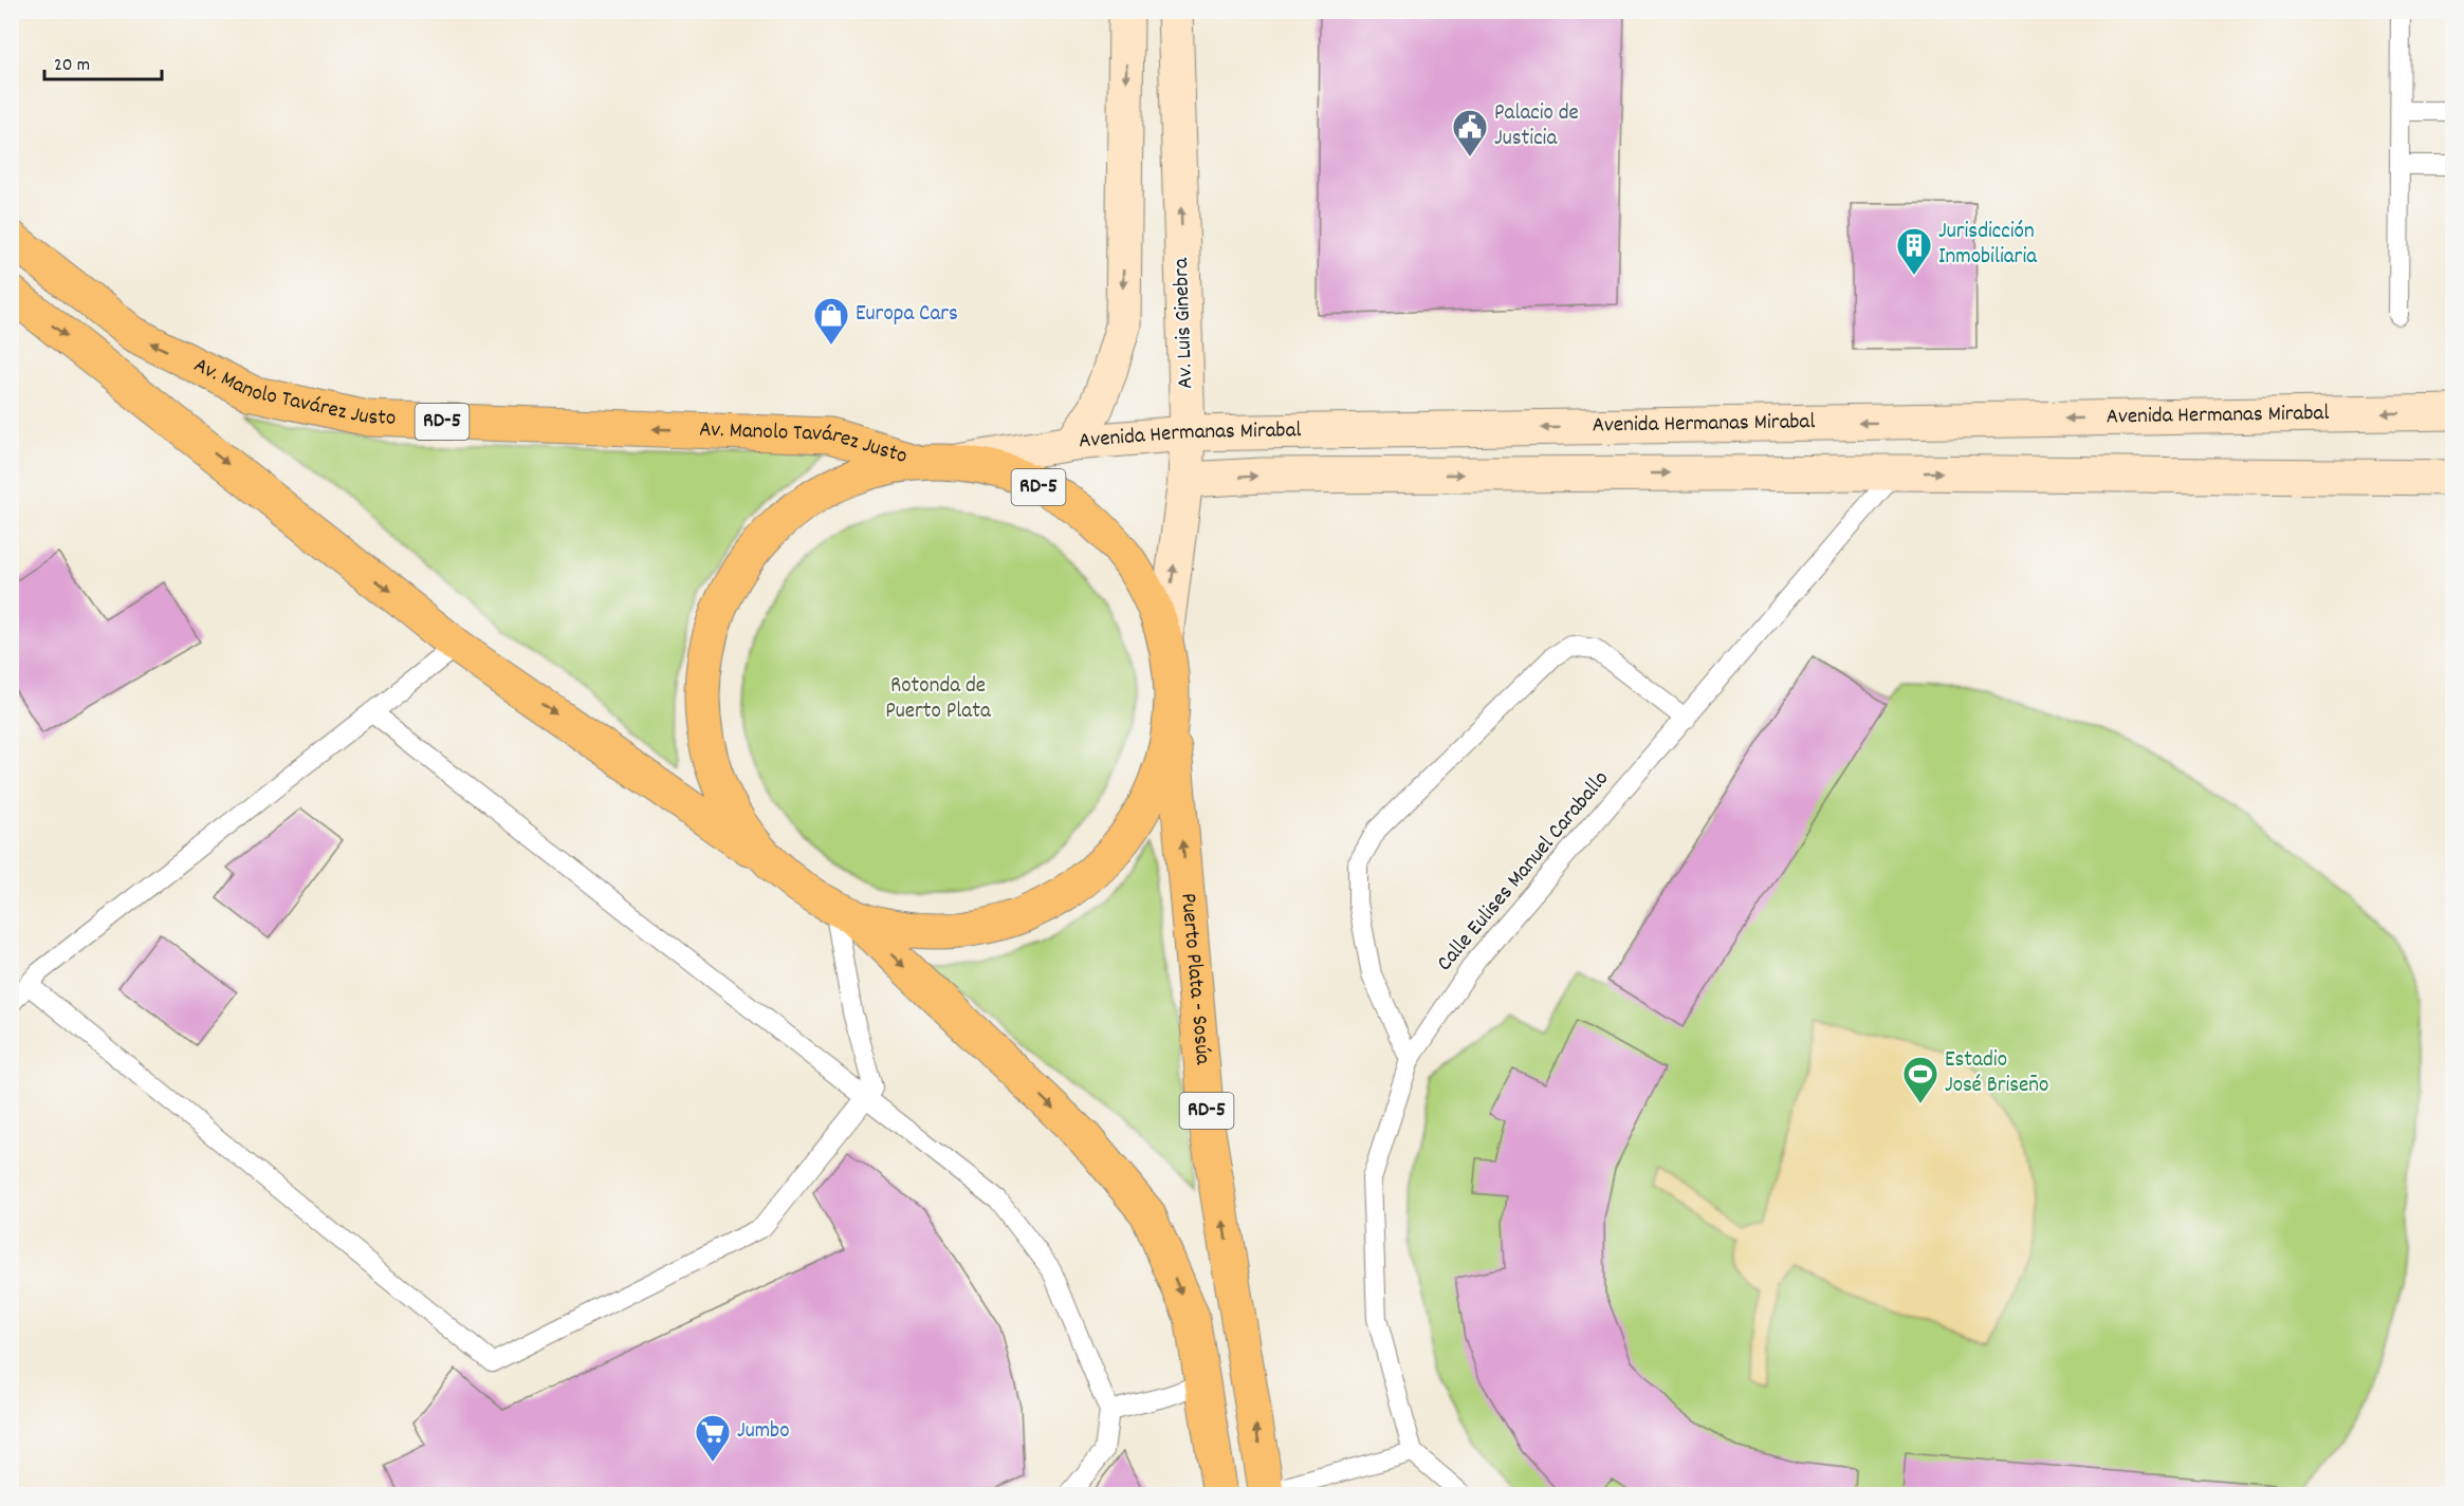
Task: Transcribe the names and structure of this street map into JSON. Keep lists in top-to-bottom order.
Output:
{
  "streets": {
    "main road": [
      "Av. Luis Ginebra",
      "Av. Manolo Tavárez Justo",
      "Avenida Hermanas Mirabal",
      "RD-5",
      "Puerto Plata - Sosúa"
    ],
    "lane": ["Calle Eulises Manuel Caraballo"]
  },
  "crossings": [
    ["Av. Luis Ginebra", "Avenida Hermanas Mirabal"],
    ["Av. Luis Ginebra", "RD-5"],
    ["Av. Manolo Tavárez Justo", "RD-5"],
    ["Avenida Hermanas Mirabal", "RD-5"],
    ["Avenida Hermanas Mirabal", "Calle Eulises Manuel Caraballo"],
    ["RD-5", "Puerto Plata - Sosúa"]
  ],
  "one_way": ["Puerto Plata - Sosúa"],
  "parks": ["Rotonda de Puerto Plata"],
  "places": {
    "public building": ["Palacio de Justicia"],
    "building": ["Jurisdicción Inmobiliaria"],
    "shop": ["Europa Cars"],
    "sports": ["Estadio José Briseño"],
    "supermarket": ["Jumbo"]
  },
  "scale_bar": "20 m"
}
